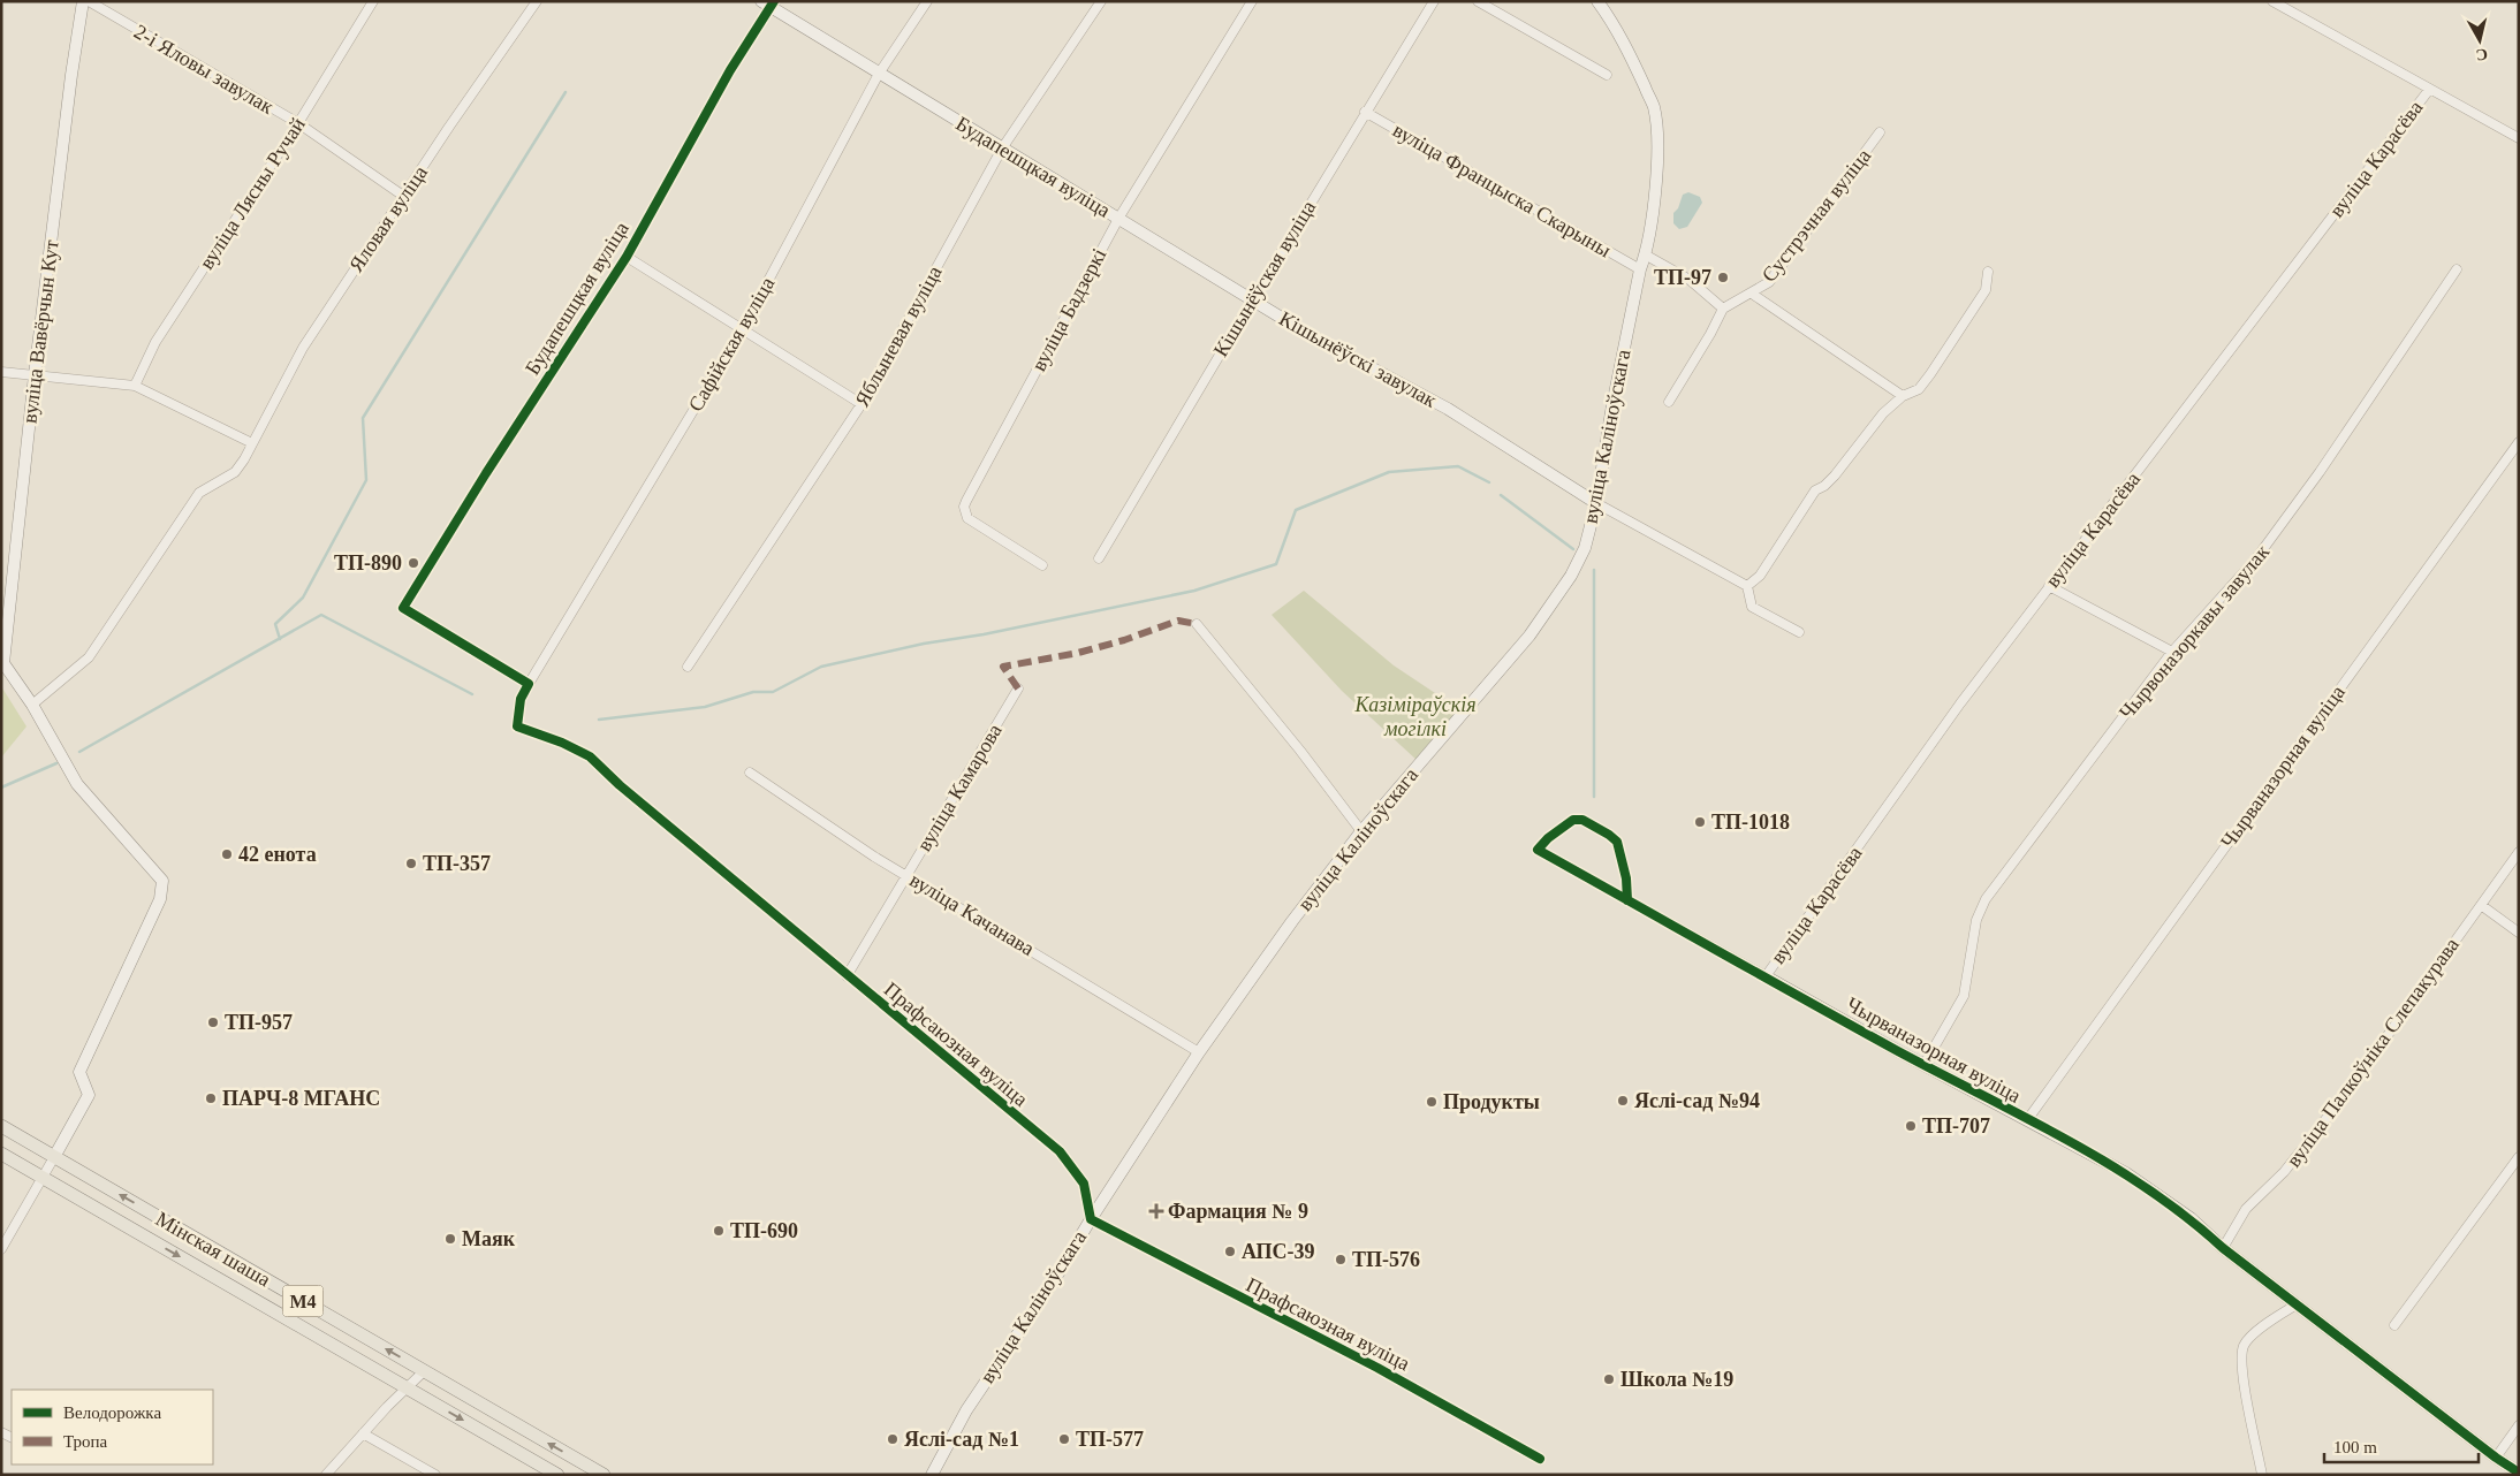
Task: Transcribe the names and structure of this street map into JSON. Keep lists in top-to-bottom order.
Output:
{
  "streets": {
    "main road": ["Мінская шаша", "М4"],
    "street": [
      "2-і Яловы завулак",
      "вуліца Карасёва",
      "Будапешцкая вуліца",
      "вуліца Францыска Скарыны",
      "вуліца Лясны Ручай",
      "Сустрэчная вуліца",
      "Яловая вуліца",
      "Кішынёўская вуліца",
      "вуліца Бадзеркі",
      "вуліца Вавёрчын Кут",
      "Яблыневая вуліца",
      "Сафійская вуліца",
      "Кішынёўскі завулак",
      "вуліца Каліноўскага",
      "Чырвоназоркавы завулак",
      "Чырваназорная вуліца",
      "вуліца Камарова",
      "вуліца Качанава",
      "Прафсаюзная вуліца",
      "вуліца Палкоўніка Слепакурава"
    ]
  },
  "crossings": [
    ["2-і Яловы завулак", "вуліца Лясны Ручай"],
    ["2-і Яловы завулак", "Яловая вуліца"],
    ["вуліца Карасёва", "Чырваназорная вуліца"],
    ["Будапешцкая вуліца", "вуліца Бадзеркі"],
    ["Будапешцкая вуліца", "Яблыневая вуліца"],
    ["Будапешцкая вуліца", "Сафійская вуліца"],
    ["Будапешцкая вуліца", "Кішынёўскі завулак"],
    ["Будапешцкая вуліца", "Прафсаюзная вуліца"],
    ["вуліца Францыска Скарыны", "Кішынёўская вуліца"],
    ["вуліца Францыска Скарыны", "вуліца Каліноўскага"],
    ["Кішынёўская вуліца", "Кішынёўскі завулак"],
    ["вуліца Бадзеркі", "Кішынёўскі завулак"],
    ["Сафійская вуліца", "Прафсаюзная вуліца"],
    ["Кішынёўскі завулак", "вуліца Каліноўскага"],
    ["вуліца Каліноўскага", "вуліца Качанава"],
    ["вуліца Каліноўскага", "Прафсаюзная вуліца"],
    ["Чырвоназоркавы завулак", "Чырваназорная вуліца"],
    ["Чырваназорная вуліца", "вуліца Палкоўніка Слепакурава"],
    ["вуліца Камарова", "вуліца Качанава"],
    ["вуліца Камарова", "Прафсаюзная вуліца"]
  ],
  "parks": ["Казіміраўскія могілкі"],
  "places": {
    "other": [
      "ТП-97",
      "ТП-890",
      "ТП-1018",
      "42 енота",
      "ТП-357",
      "ТП-957",
      "ПАРЧ-8 МГАНС",
      "Яслі-сад №94",
      "Продукты",
      "ТП-707",
      "ТП-690",
      "Маяк",
      "АПС-39",
      "ТП-576",
      "Школа №19",
      "Яслі-сад №1",
      "ТП-577"
    ],
    "health": ["Фармация № 9"]
  },
  "legend": ["Велодорожка", "Тропа"],
  "scale_bar": "100 m",
  "north": "bottom"
}
